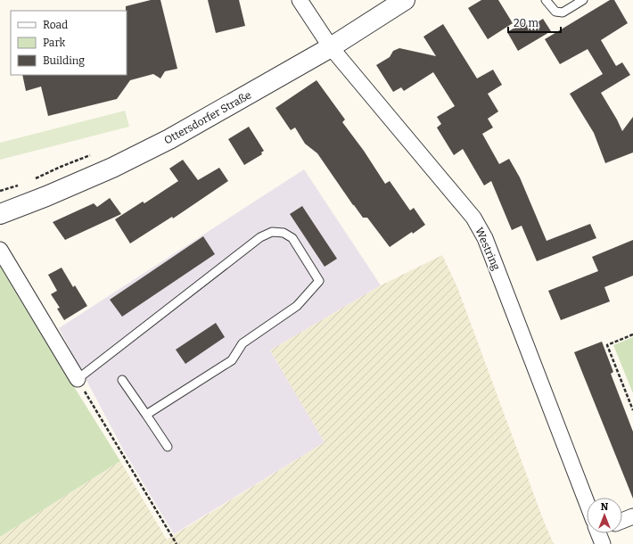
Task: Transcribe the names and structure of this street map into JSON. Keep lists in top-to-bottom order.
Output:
{
  "streets": {
    "street": ["Ottersdorfer Straße", "Westring"]
  },
  "crossings": [
    ["Ottersdorfer Straße", "Westring"]
  ],
  "legend": ["Road", "Park", "Building"],
  "scale_bar": "20 m",
  "north": "top"
}
